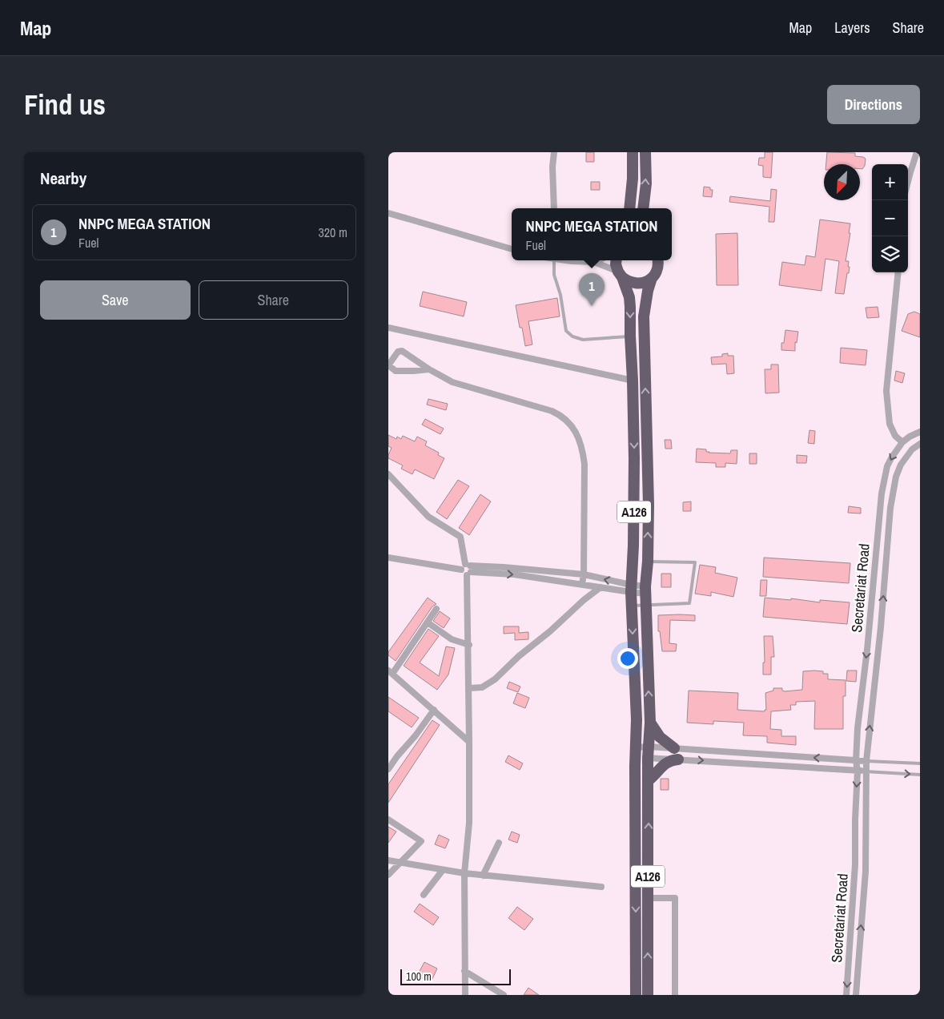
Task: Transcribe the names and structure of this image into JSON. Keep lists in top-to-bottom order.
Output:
{
  "streets": {
    "highway": ["A126"],
    "street": ["Secretariat Road"]
  },
  "scale_bar": "100 m",
  "north": "bottom left",
  "page": {
    "header": "Map",
    "nav": ["Map", "Layers", "Share"],
    "buttons": [
      "Directions",
      ["Save", "Share"]
    ],
    "title": "Find us",
    "heading": "Nearby",
    "map_buttons": ["+", "−"],
    "list": [
      {
        "mark": "1",
        "name": "NNPC MEGA STATION",
        "note": "Fuel",
        "value": "320 m"
      }
    ],
    "popup": ["NNPC MEGA STATION", "Fuel"],
    "pins": "1",
    "scale": "100 m"
  }
}
